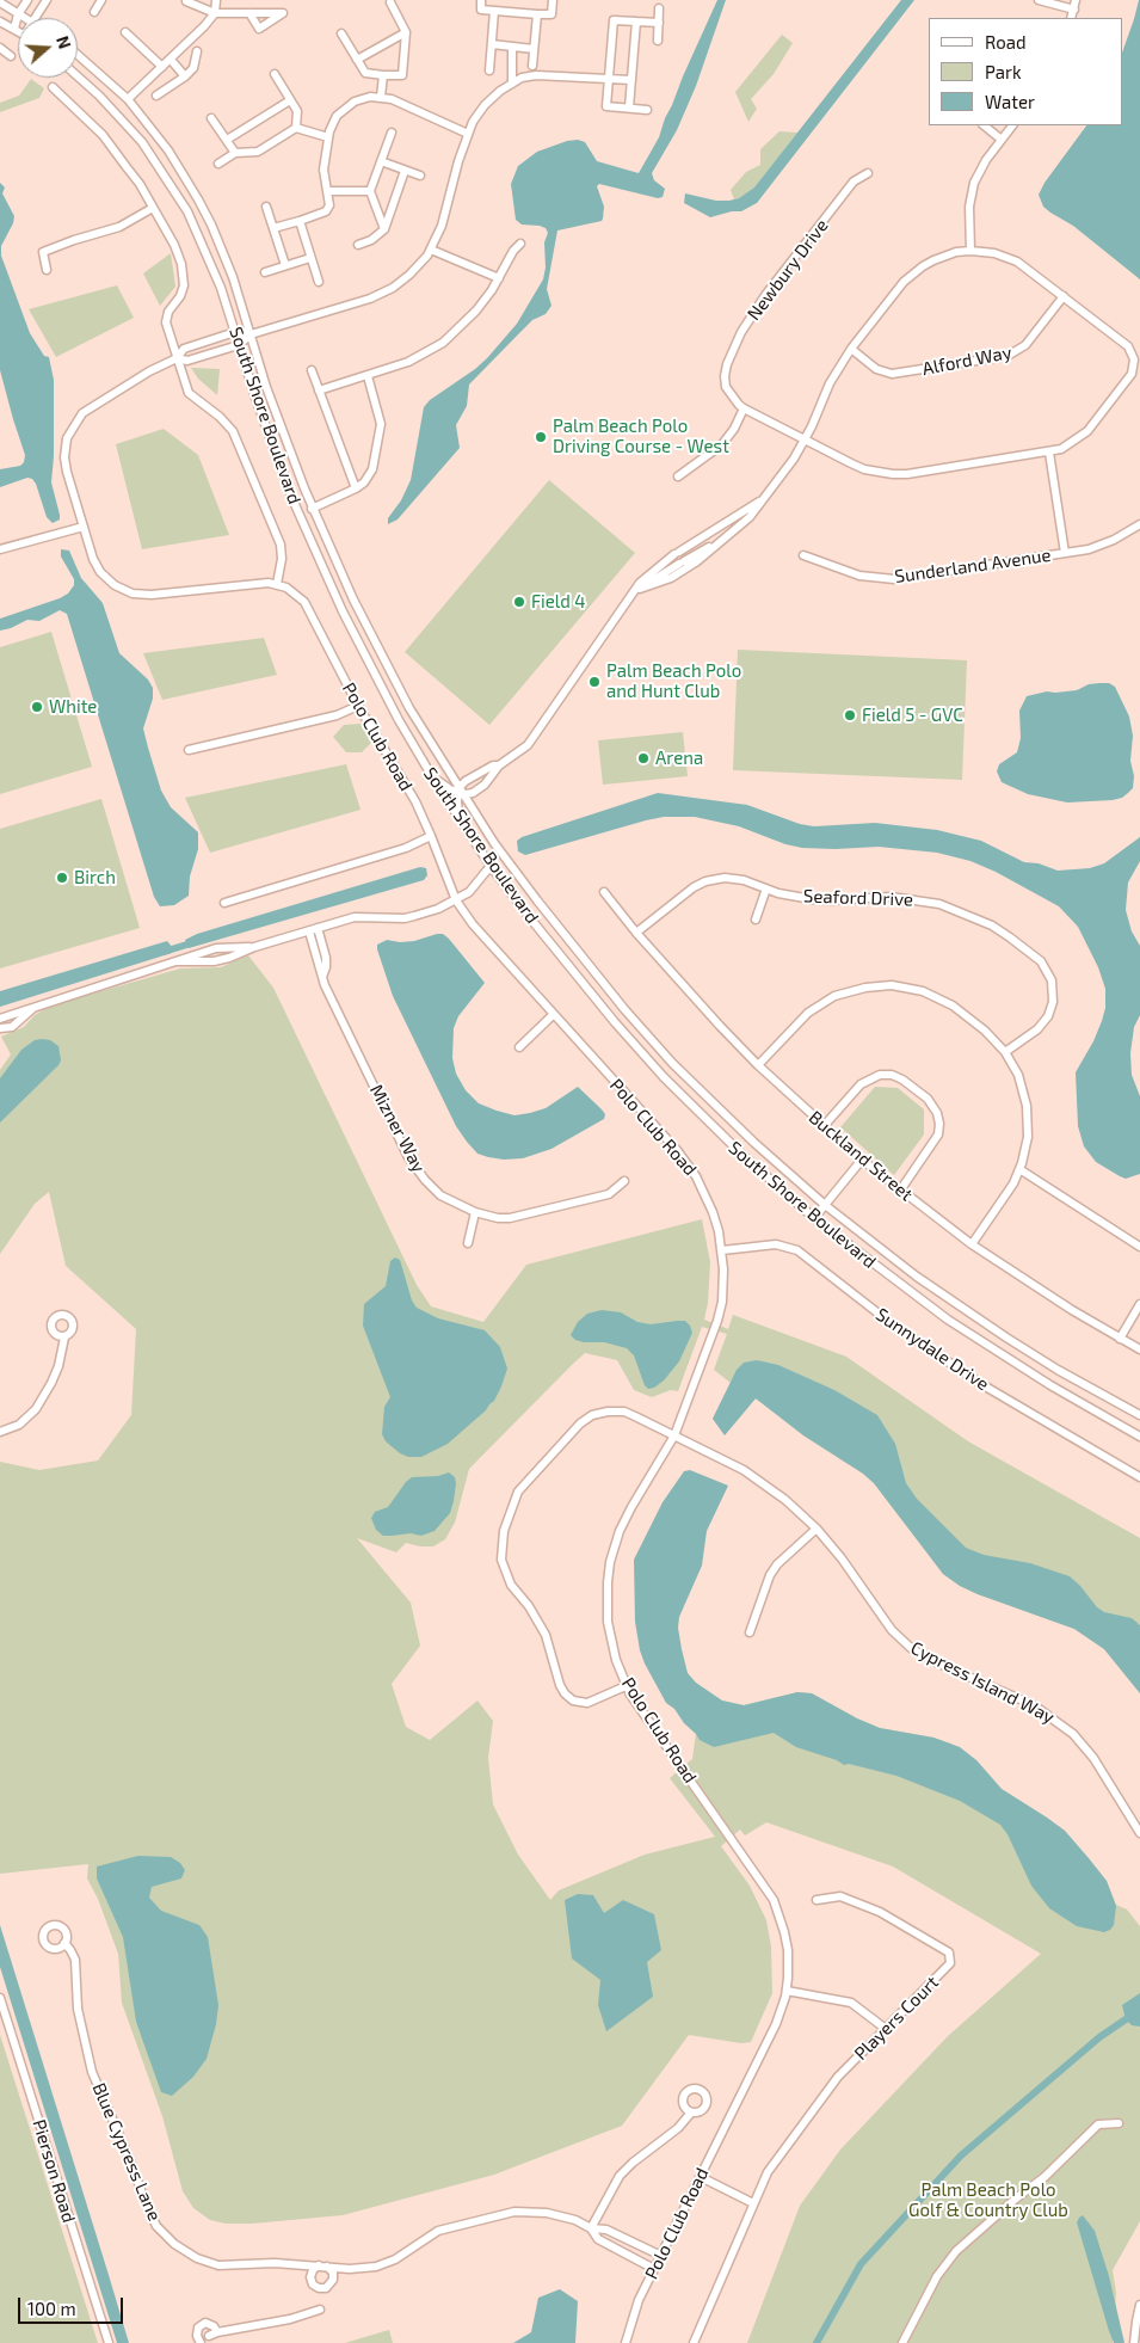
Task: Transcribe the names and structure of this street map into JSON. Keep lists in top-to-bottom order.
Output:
{
  "streets": {
    "street": [
      "Newbury Drive",
      "Alford Way",
      "South Shore Boulevard",
      "Sunderland Avenue",
      "Polo Club Road",
      "Seaford Drive",
      "Mizner Way",
      "Buckland Street",
      "Sunnydale Drive",
      "Cypress Island Way",
      "Players Court",
      "Blue Cypress Lane",
      "Pierson Road"
    ]
  },
  "crossings": [
    ["Newbury Drive", "Alford Way"],
    ["Polo Club Road", "Sunnydale Drive"],
    ["Polo Club Road", "Cypress Island Way"],
    ["Polo Club Road", "Blue Cypress Lane"],
    ["Seaford Drive", "Buckland Street"]
  ],
  "parks": ["Palm Beach Polo Golf & Country Club"],
  "places": [
    "Palm Beach Polo Driving Course - West",
    "Field 4",
    "Palm Beach Polo and Hunt Club",
    "White",
    "Field 5 - GVC",
    "Arena",
    "Birch"
  ],
  "legend": ["Road", "Park", "Water"],
  "scale_bar": "100 m",
  "north": "right"
}
